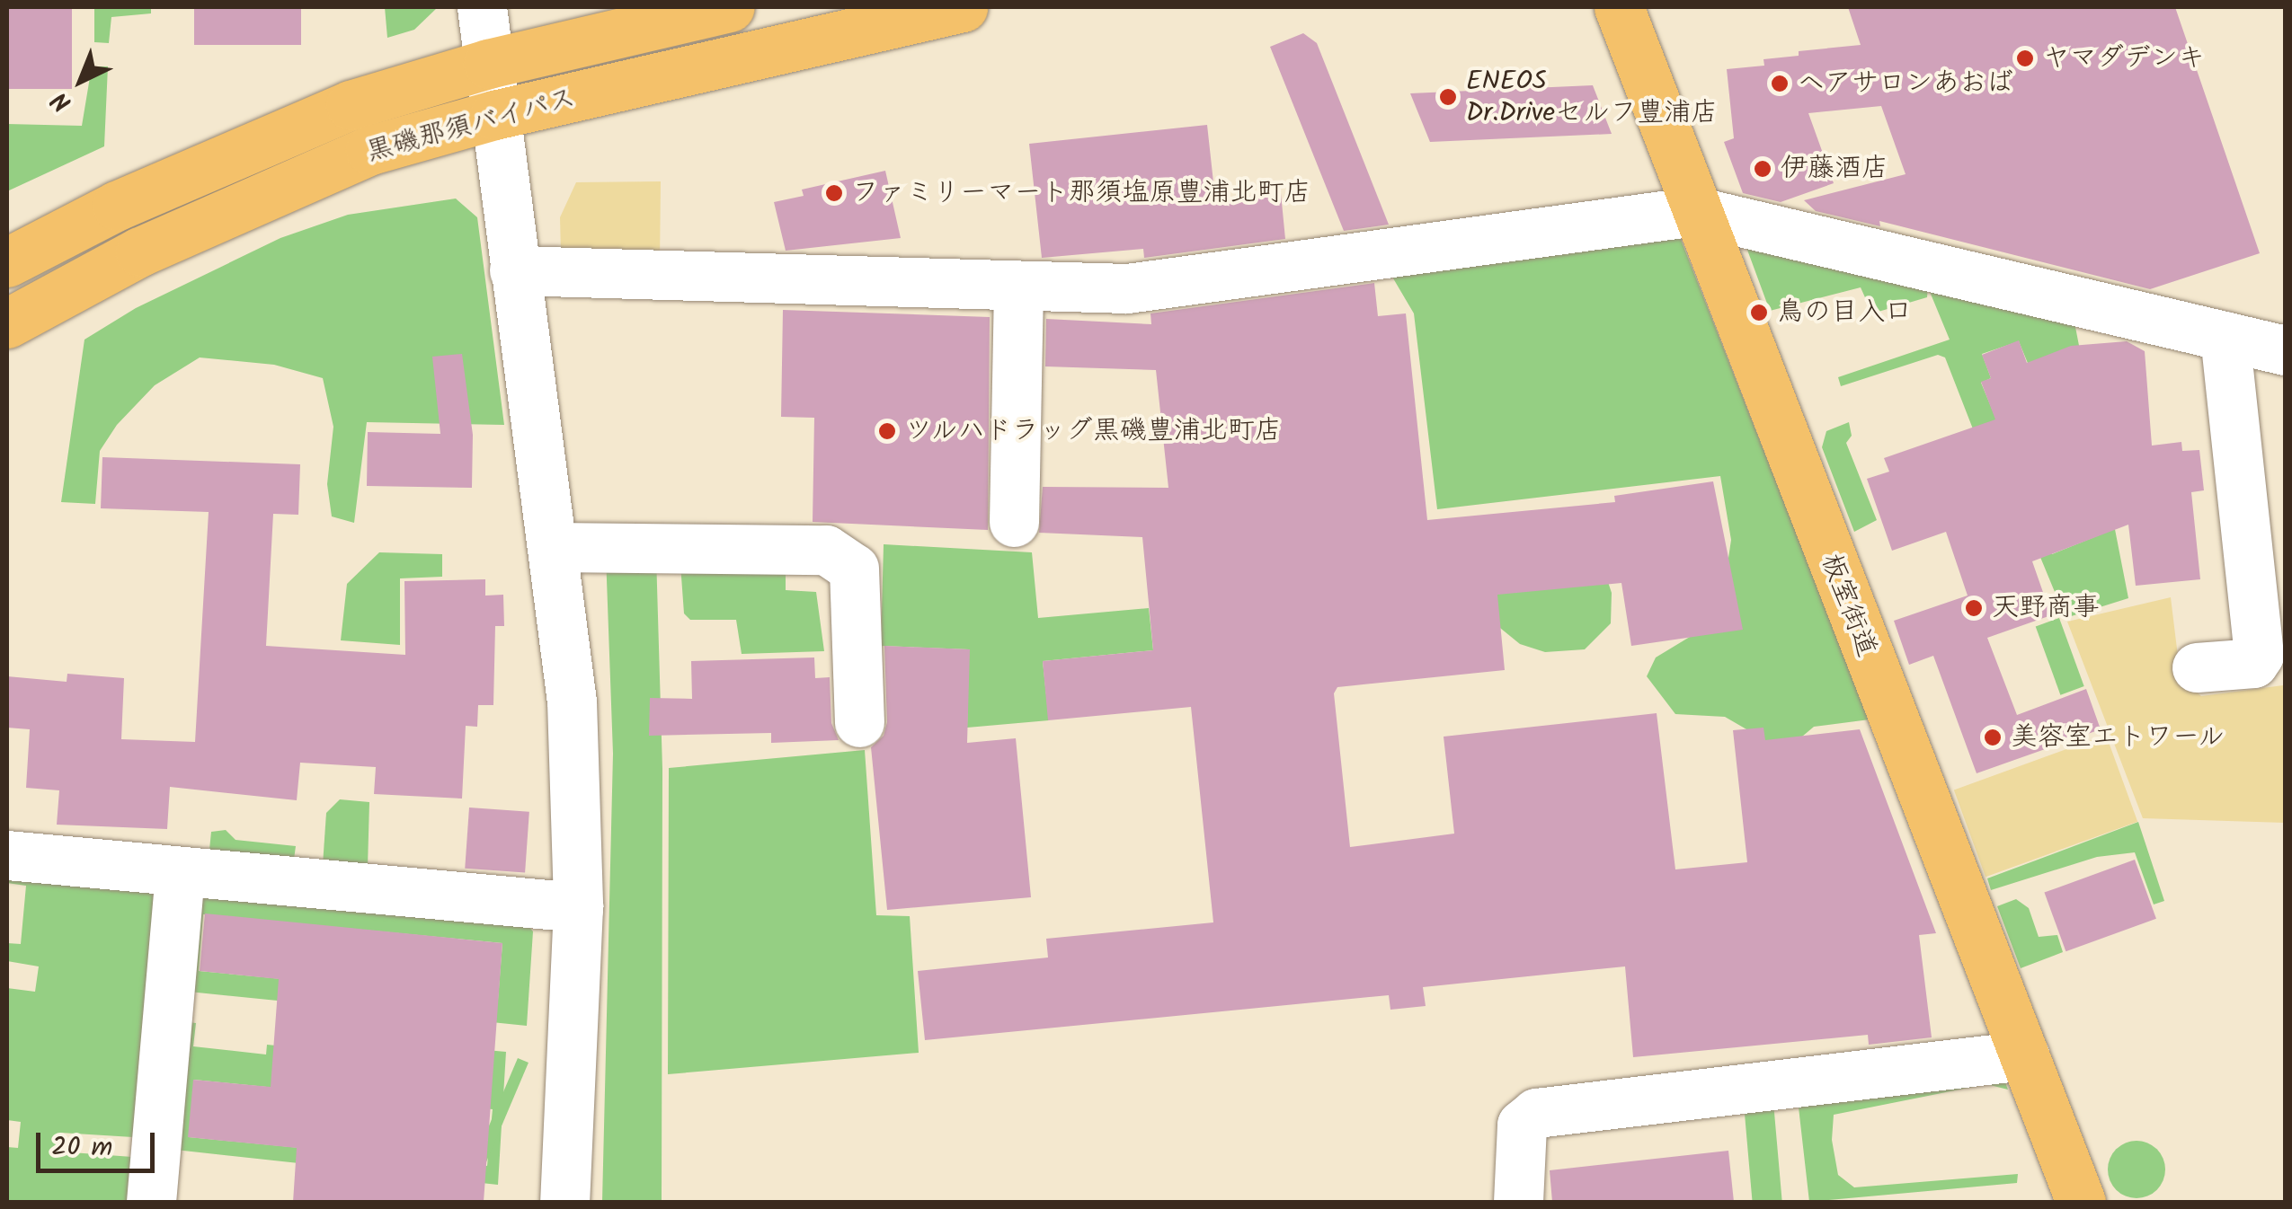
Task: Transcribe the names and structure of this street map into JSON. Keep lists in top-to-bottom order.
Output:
{
  "streets": {
    "main road": ["黒磯那須バイパス", "板室街道"]
  },
  "places": [
    "ヤマダデンキ",
    "ヘアサロンあおば",
    "ENEOS Dr.Driveセルフ豊浦店",
    "伊藤酒店",
    "ファミリーマート那須塩原豊浦北町店",
    "鳥の目入口",
    "ツルハドラッグ黒磯豊浦北町店",
    "天野商事",
    "美容室エトワール"
  ],
  "scale_bar": "20 m",
  "north": "bottom left"
}
